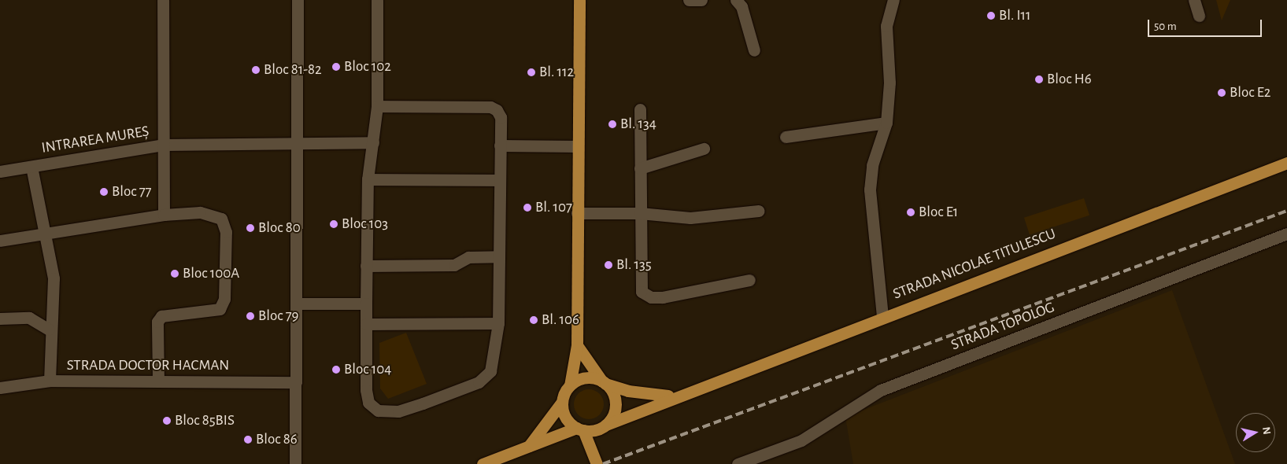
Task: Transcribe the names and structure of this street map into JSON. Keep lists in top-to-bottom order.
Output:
{
  "streets": {
    "main road": ["STRADA NICOLAE TITULESCU"],
    "street": ["INTRAREA MUREȘ", "STRADA TOPOLOG", "STRADA DOCTOR HACMAN"]
  },
  "crossings": [
    ["INTRAREA MUREȘ", "STRADA DOCTOR HACMAN"]
  ],
  "places": [
    "Bl. I11",
    "Bloc 102",
    "Bloc 81-82",
    "Bl. 112",
    "Bloc H6",
    "Bloc E2",
    "Bl. 134",
    "Bloc 77",
    "Bl. 107",
    "Bloc E1",
    "Bloc 103",
    "Bloc 80",
    "Bl. 135",
    "Bloc 100A",
    "Bloc 79",
    "Bl. 106",
    "Bloc 104",
    "Bloc 85BIS",
    "Bloc 86"
  ],
  "scale_bar": "50 m",
  "north": "right"
}
